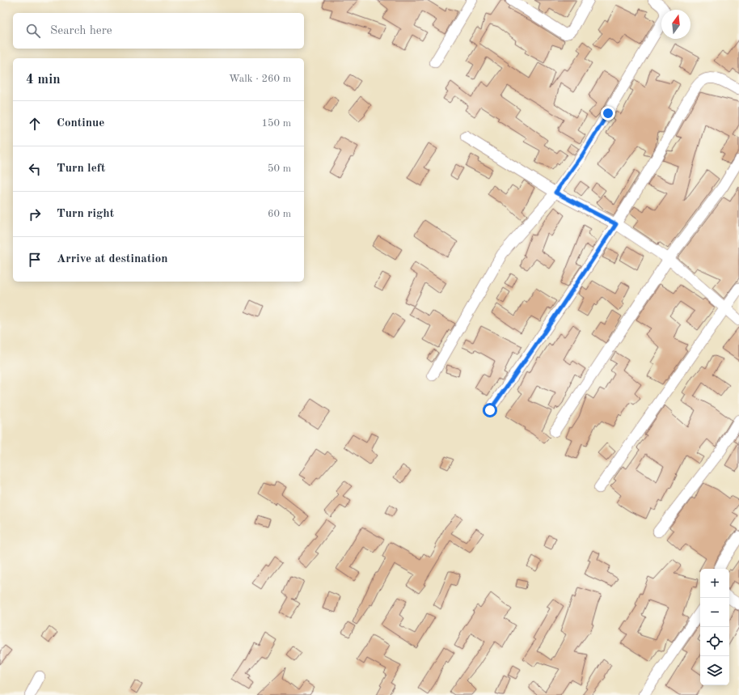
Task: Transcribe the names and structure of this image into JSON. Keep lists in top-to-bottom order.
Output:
{
  "north": "top",
  "page": {
    "search": "Search here",
    "heading": ["4 min", "Walk · 260 m"],
    "list": [
      ["Continue", "150 m"],
      ["Turn left", "50 m"],
      ["Turn right", "60 m"],
      "Arrive at destination"
    ],
    "map_buttons": ["+", "−"]
  }
}
